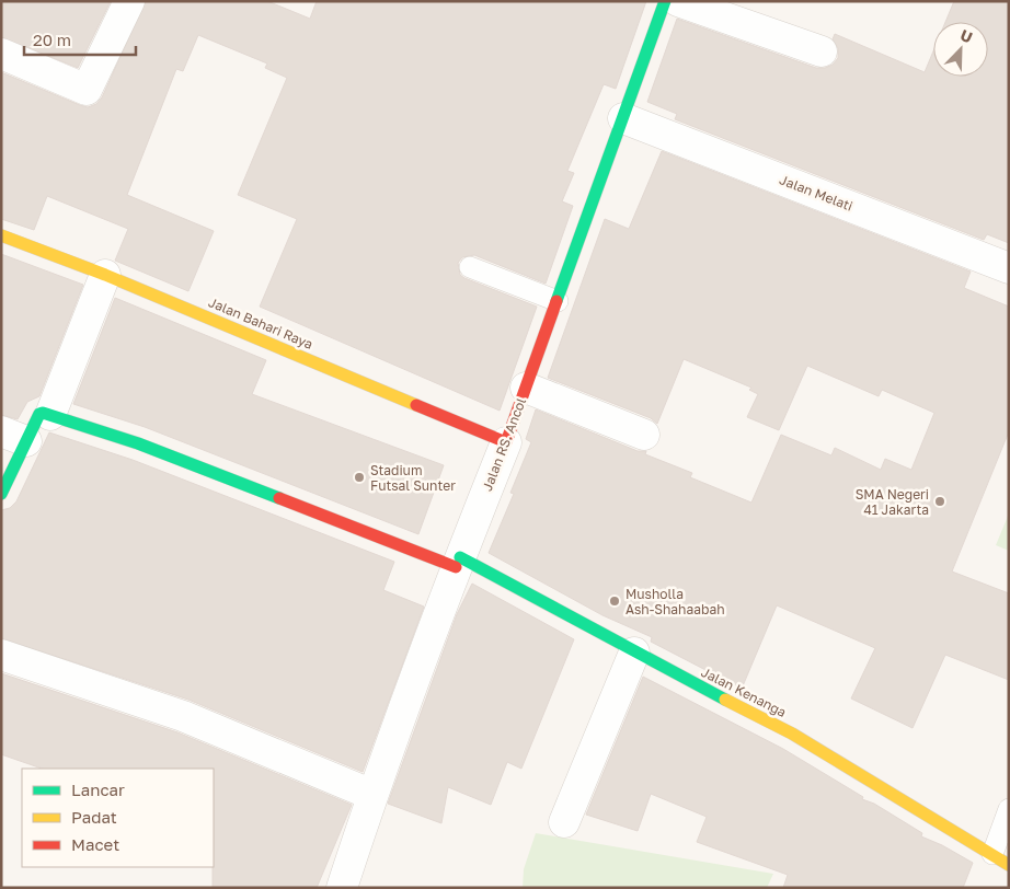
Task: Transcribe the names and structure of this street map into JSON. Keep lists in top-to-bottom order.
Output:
{
  "streets": {
    "street": [
      "Jalan Melati",
      "Jalan Bahari Raya",
      "Jalan RS. Ancol",
      "Jalan Kenanga"
    ]
  },
  "crossings": [
    ["Jalan Melati", "Jalan RS. Ancol"],
    ["Jalan Bahari Raya", "Jalan RS. Ancol"],
    ["Jalan RS. Ancol", "Jalan Kenanga"]
  ],
  "places": ["Stadium Futsal Sunter", "SMA Negeri 41 Jakarta", "Musholla Ash-Shahaabah"],
  "legend": ["Lancar", "Padat", "Macet"],
  "scale_bar": "20 m",
  "north": "top right"
}
